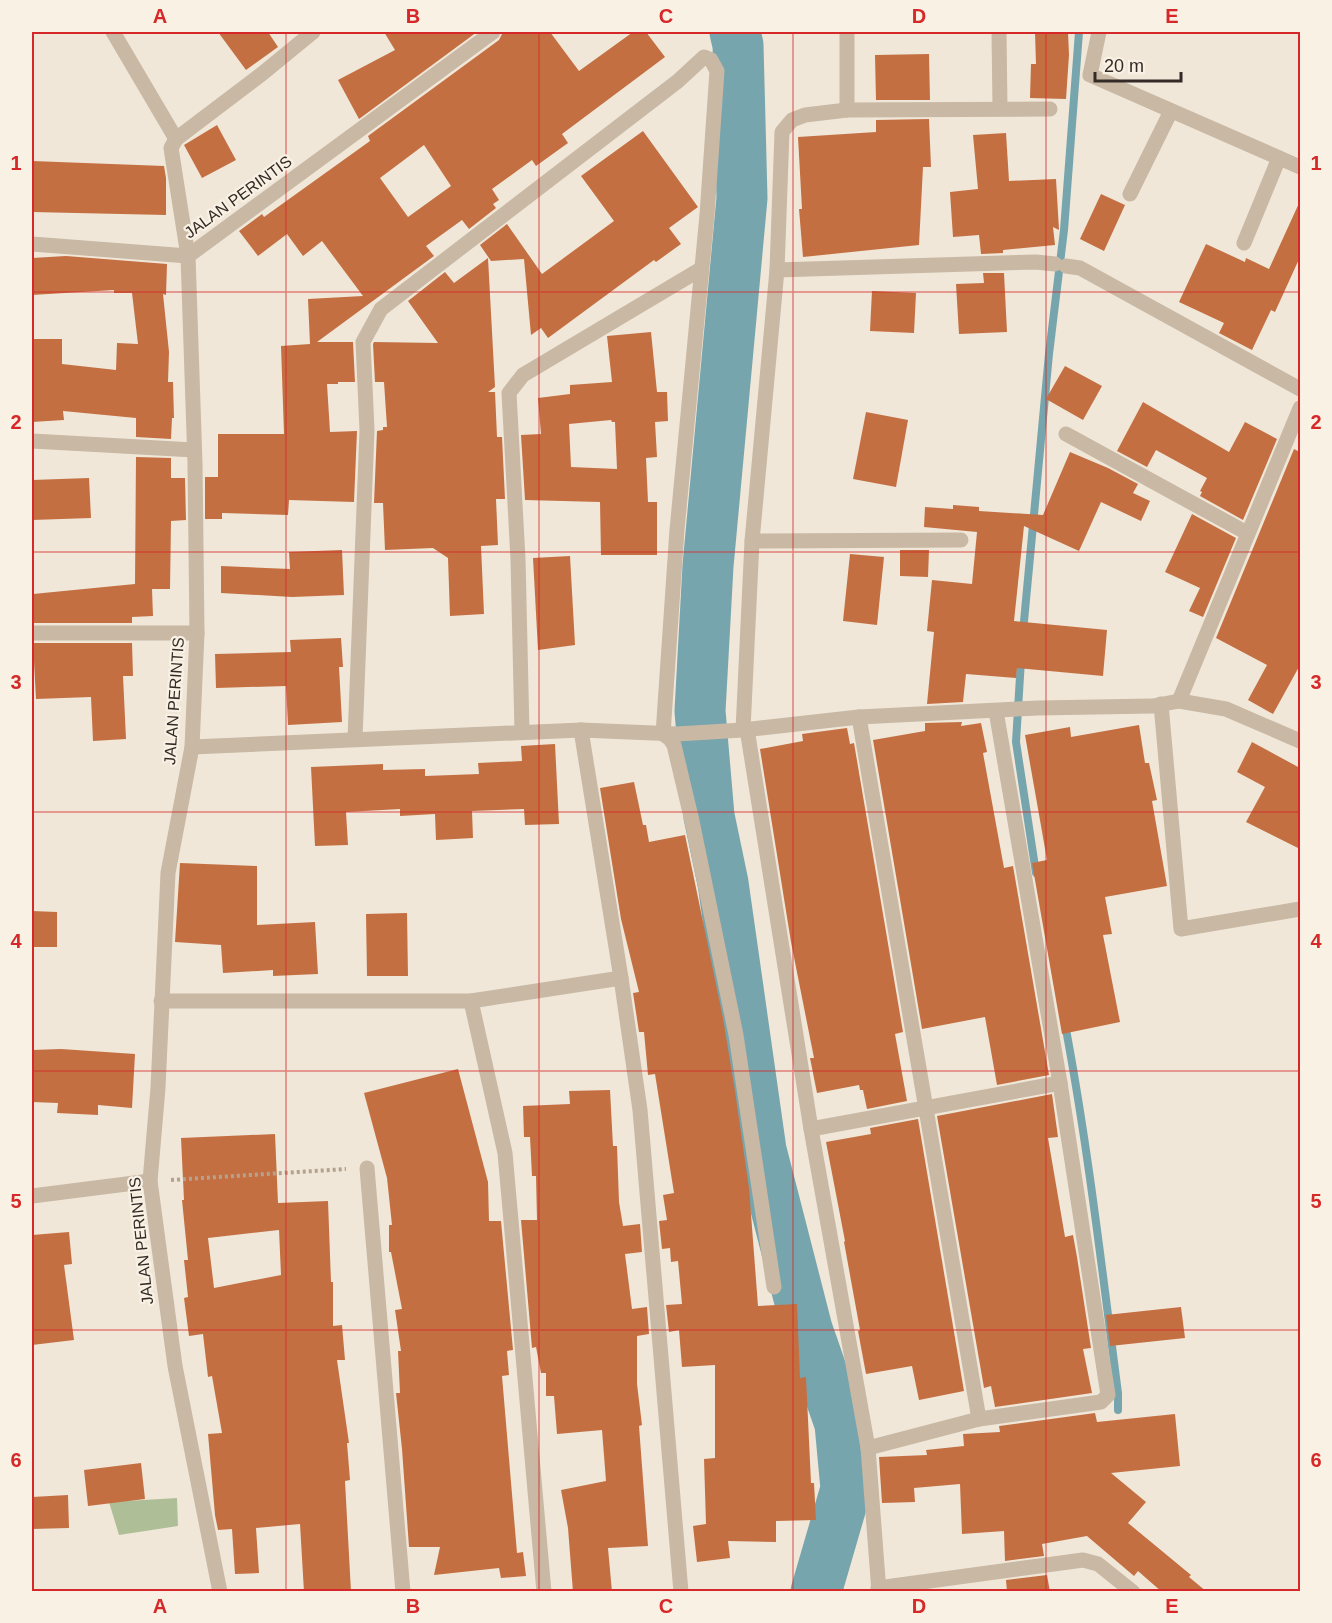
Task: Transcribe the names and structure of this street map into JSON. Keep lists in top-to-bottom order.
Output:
{
  "streets": {
    "street": ["JALAN PERINTIS"]
  },
  "scale_bar": "20 m",
  "grid": {
    "columns": [
      "A",
      "B",
      "C",
      "D",
      "E"
    ],
    "rows": [
      "1",
      "2",
      "3",
      "4",
      "5",
      "6"
    ]
  }
}
